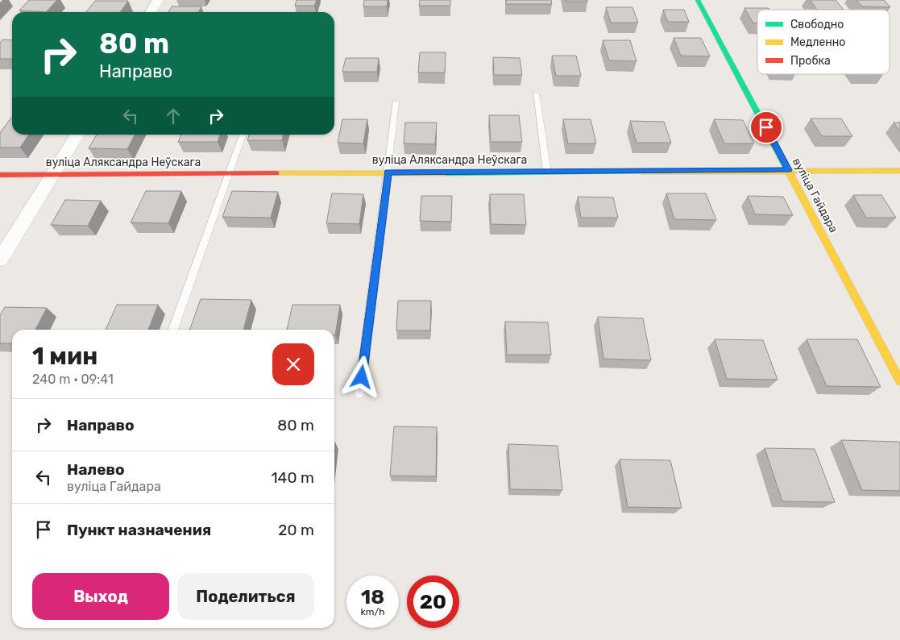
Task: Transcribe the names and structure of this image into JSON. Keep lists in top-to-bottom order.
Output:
{
  "streets": {
    "street": ["вуліца Аляксандра Неўскага", "вуліца Гайдара"]
  },
  "crossings": [
    ["вуліца Аляксандра Неўскага", "вуліца Гайдара"]
  ],
  "legend": ["Свободно", "Медленно", "Пробка"],
  "page": {
    "turn": ["80 m", "Направо"],
    "heading": ["1 мин", "240 m · 09:41"],
    "list": [
      {
        "name": "Направо",
        "value": "80 m"
      },
      {
        "name": "Налево",
        "note": "вуліца Гайдара",
        "value": "140 m"
      },
      {
        "name": "Пункт назначения",
        "value": "20 m"
      }
    ],
    "buttons": ["Выход", "Поделиться"],
    "speed": "18 km/h",
    "limit": "20"
  }
}
